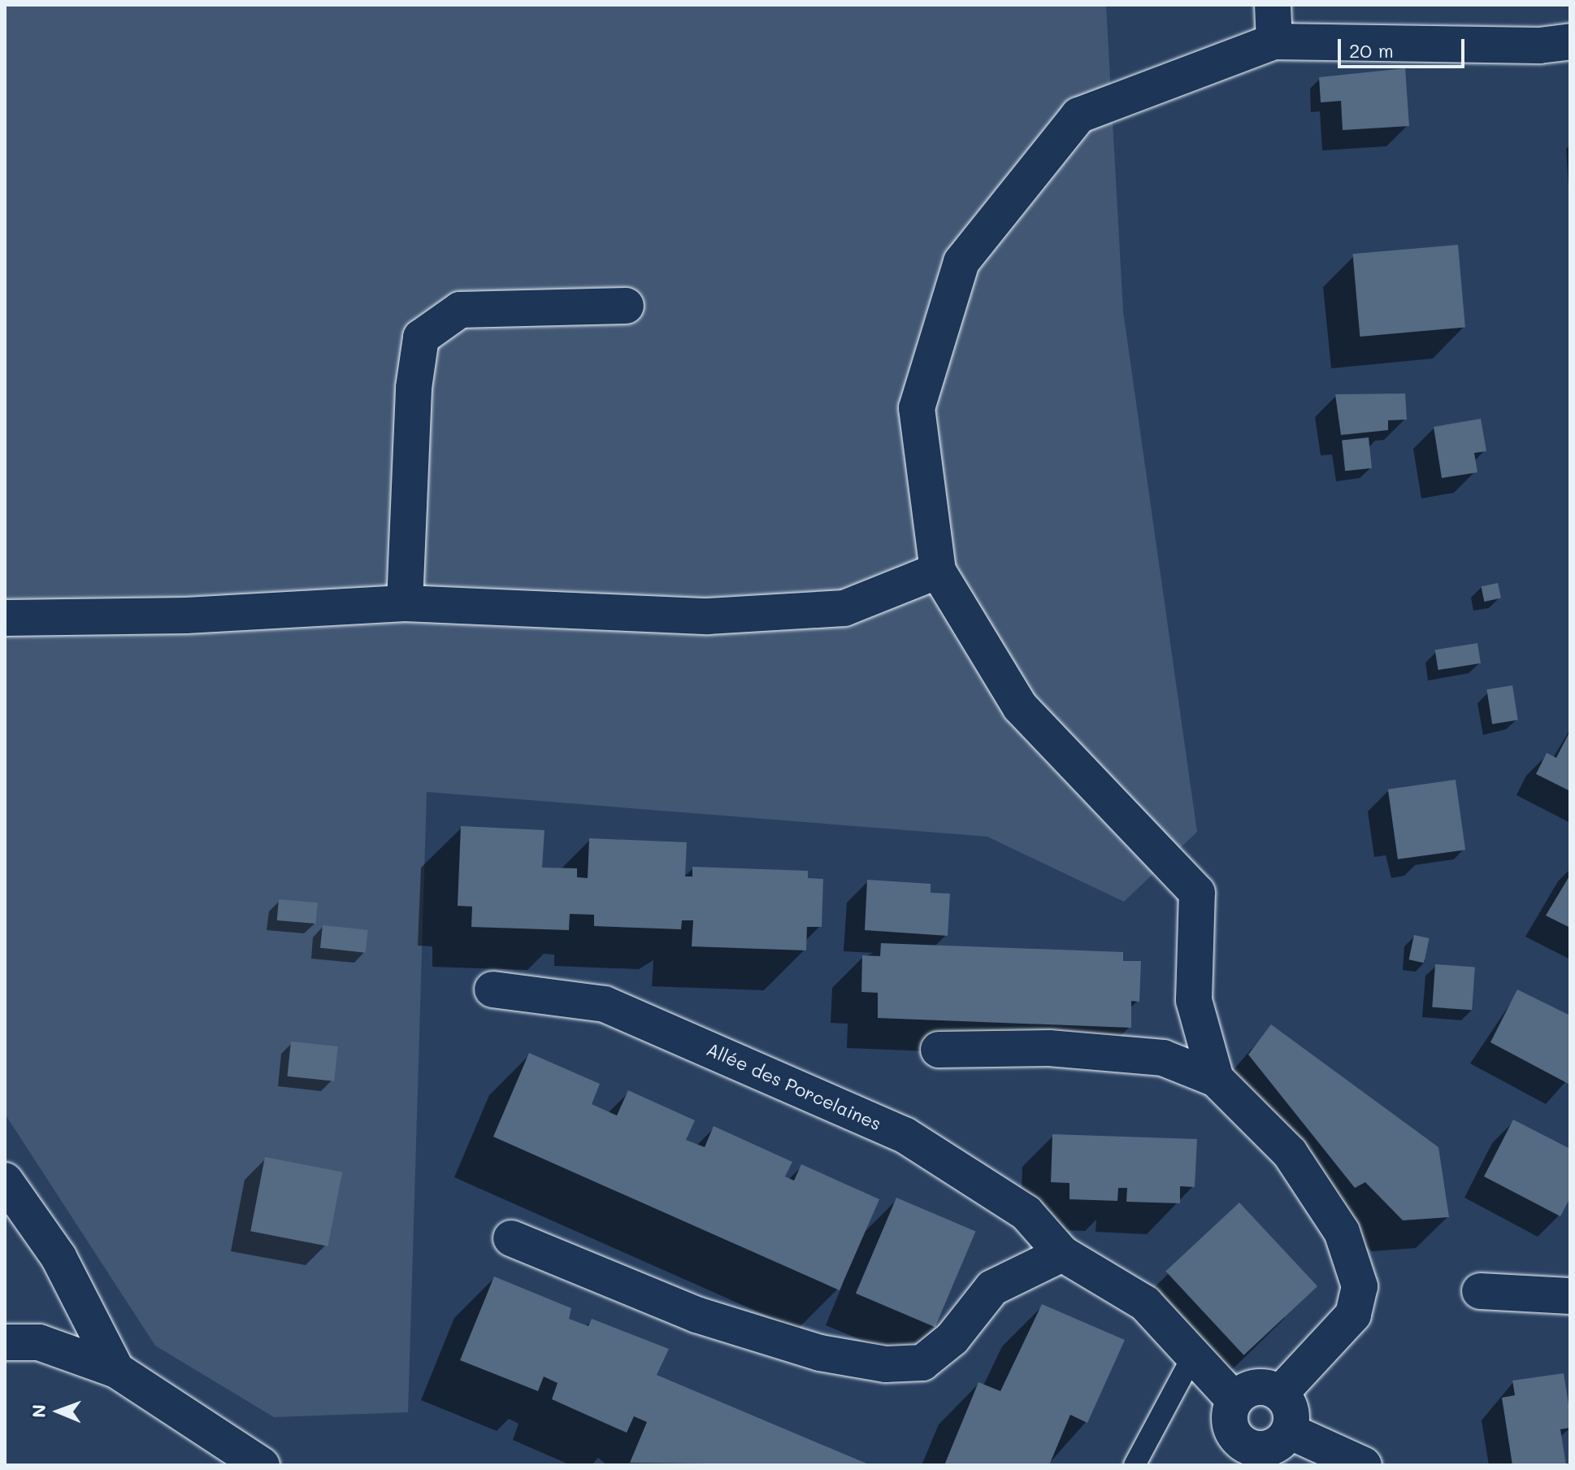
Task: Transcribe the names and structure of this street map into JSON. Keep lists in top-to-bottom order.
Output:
{
  "streets": {
    "street": ["Allée des Porcelaines"]
  },
  "scale_bar": "20 m",
  "north": "left"
}
